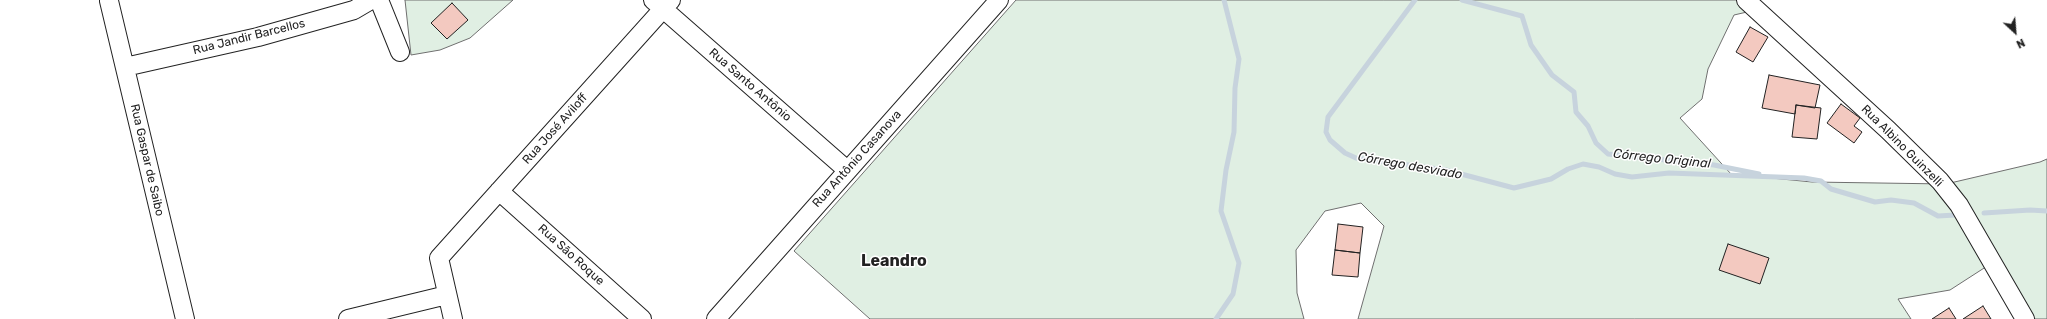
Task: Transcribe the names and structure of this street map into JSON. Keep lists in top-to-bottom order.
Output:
{
  "streets": {
    "street": [
      "Rua Jandir Barcellos",
      "Rua Santo Antônio",
      "Rua José Aviloff",
      "Rua Albino Guinzelli",
      "Rua Antônio Casanova",
      "Rua Gaspar de Saibo",
      "Rua São Roque"
    ]
  },
  "crossings": [
    ["Rua Jandir Barcellos", "Rua Gaspar de Saibo"],
    ["Rua Santo Antônio", "Rua José Aviloff"],
    ["Rua Santo Antônio", "Rua Antônio Casanova"],
    ["Rua José Aviloff", "Rua São Roque"]
  ],
  "districts": ["Leandro"],
  "water": ["Córrego Original", "Córrego desviado"],
  "north": "bottom right"
}
